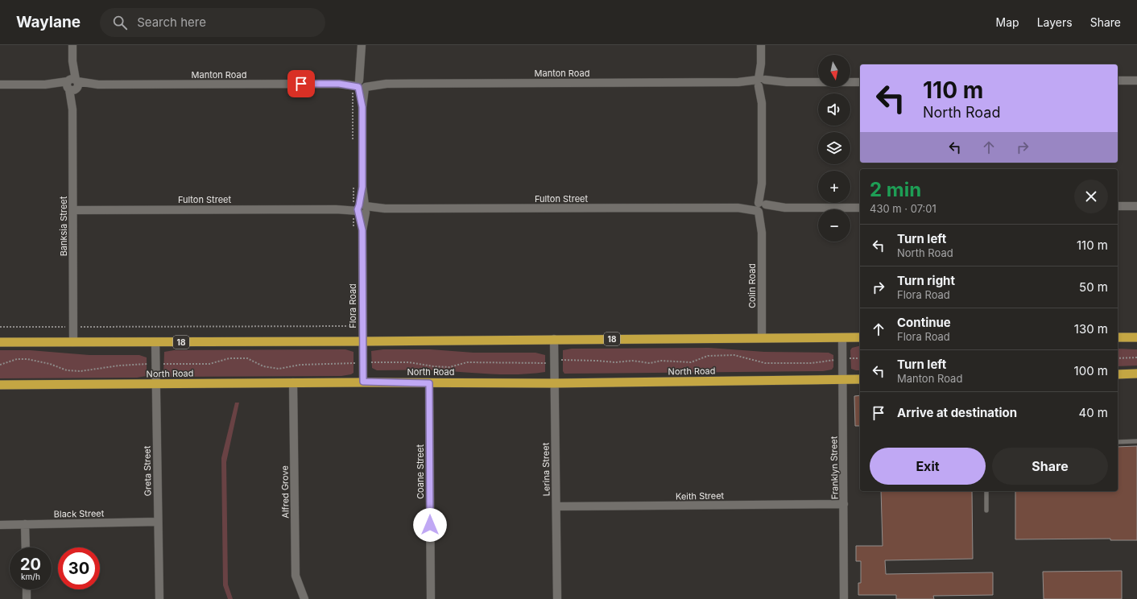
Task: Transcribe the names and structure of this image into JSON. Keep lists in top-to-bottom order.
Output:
{
  "streets": {
    "highway": ["18", "North Road"],
    "street": [
      "Manton Road",
      "Fulton Street",
      "Banksia Street",
      "Colin Road",
      "Flora Road",
      "Franklyn Street",
      "Lerina Street",
      "Greta Street",
      "Coane Street",
      "Alfred Grove",
      "Keith Street",
      "Black Street"
    ]
  },
  "crossings": [
    ["Manton Road", "Banksia Street"],
    ["Manton Road", "Colin Road"],
    ["Manton Road", "Flora Road"],
    ["Fulton Street", "Banksia Street"],
    ["Fulton Street", "Colin Road"],
    ["Fulton Street", "Flora Road"],
    ["Banksia Street", "18"],
    ["Colin Road", "18"],
    ["Flora Road", "18"],
    ["Flora Road", "North Road"],
    ["18", "Franklyn Street"],
    ["18", "Lerina Street"],
    ["18", "Greta Street"],
    ["North Road", "Franklyn Street"],
    ["North Road", "Lerina Street"],
    ["North Road", "Greta Street"],
    ["North Road", "Coane Street"],
    ["North Road", "Alfred Grove"],
    ["Franklyn Street", "Keith Street"],
    ["Lerina Street", "Keith Street"],
    ["Greta Street", "Black Street"]
  ],
  "north": "bottom",
  "page": {
    "header": "Waylane",
    "search": "Search here",
    "nav": ["Map", "Layers", "Share"],
    "map_buttons": ["+", "−"],
    "turn": ["110 m", "North Road"],
    "heading": ["2 min", "430 m · 07:01"],
    "list": [
      {
        "name": "Turn left",
        "note": "North Road",
        "value": "110 m"
      },
      {
        "name": "Turn right",
        "note": "Flora Road",
        "value": "50 m"
      },
      {
        "name": "Continue",
        "note": "Flora Road",
        "value": "130 m"
      },
      {
        "name": "Turn left",
        "note": "Manton Road",
        "value": "100 m"
      },
      {
        "name": "Arrive at destination",
        "value": "40 m"
      }
    ],
    "buttons": ["Exit", "Share"],
    "speed": "20 km/h",
    "limit": "30"
  }
}
